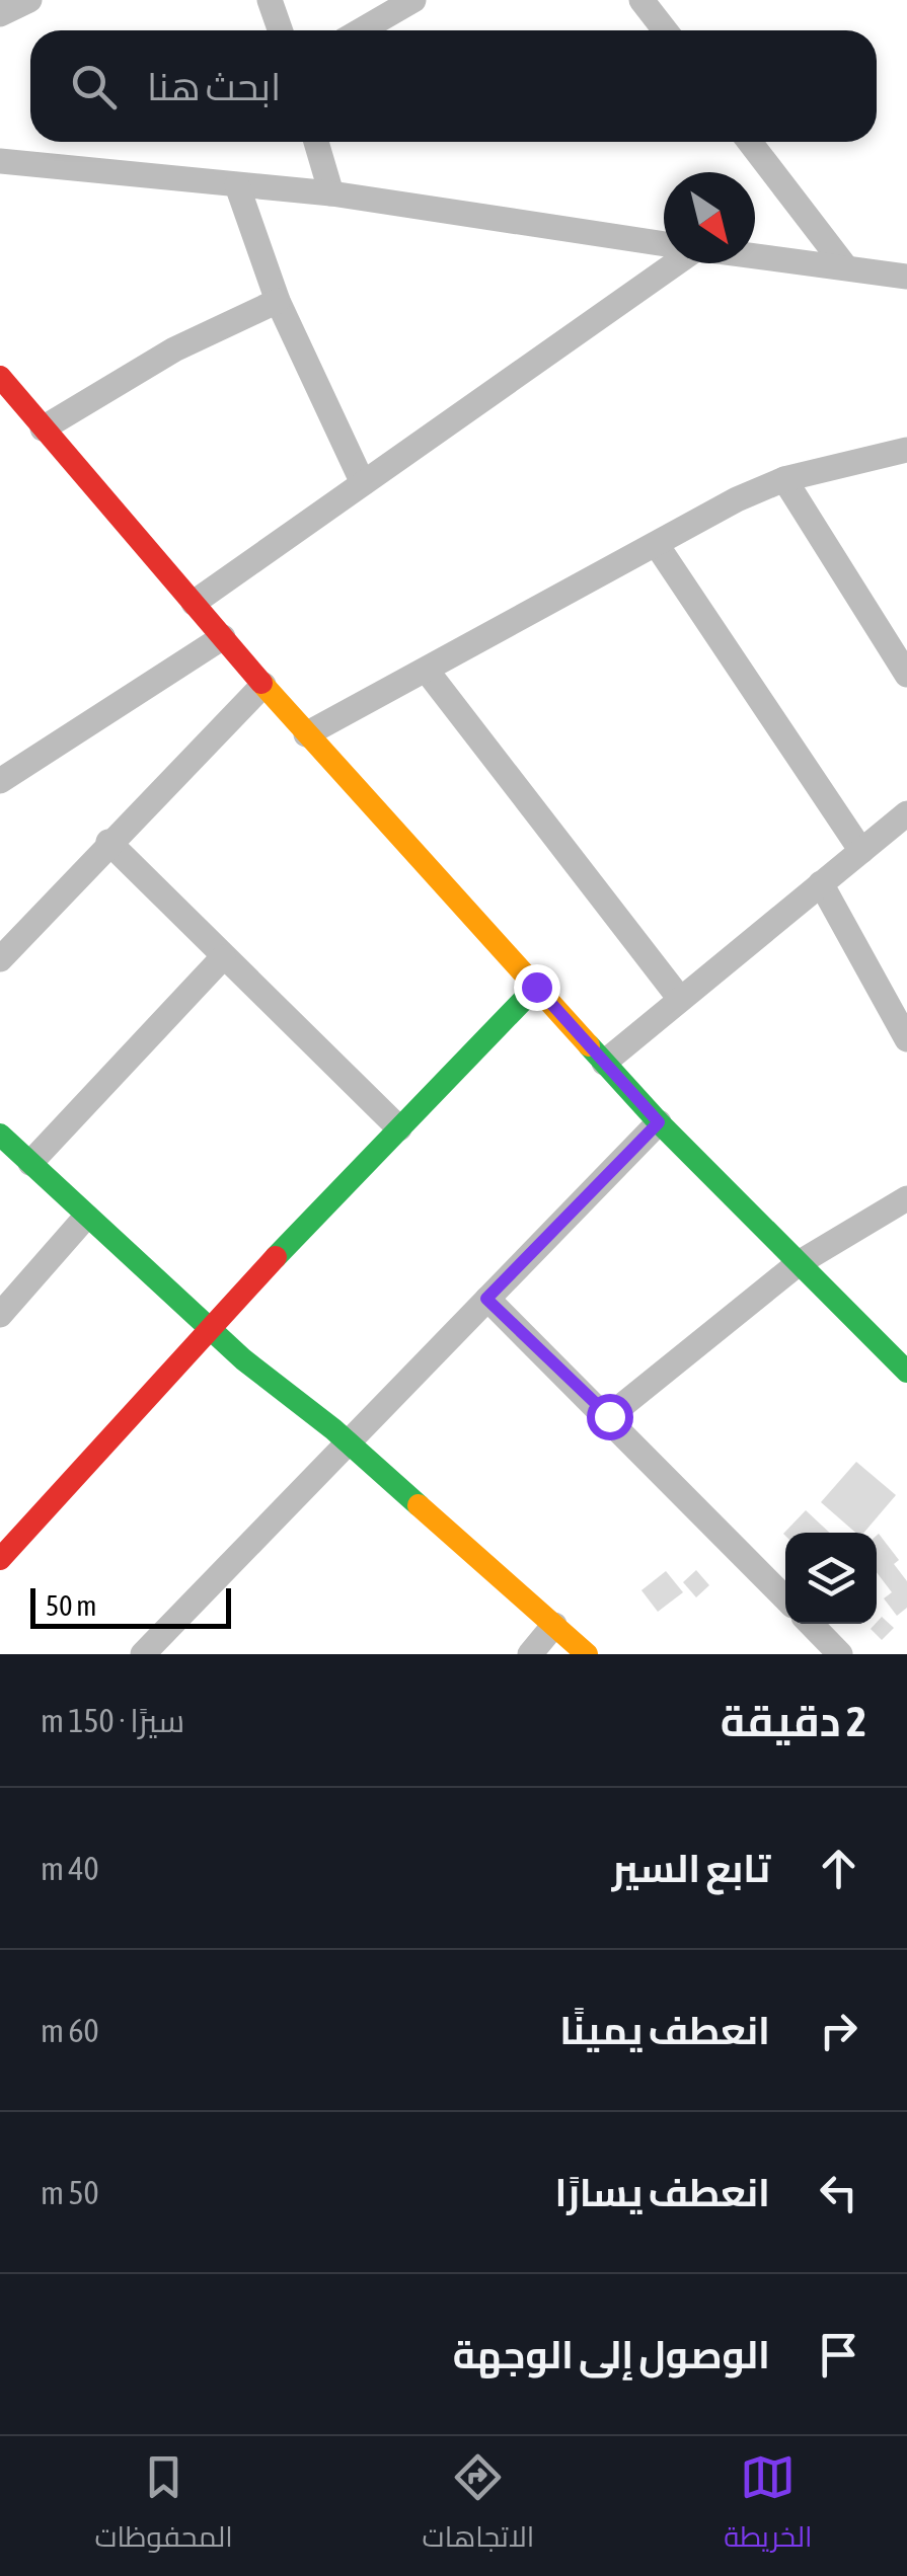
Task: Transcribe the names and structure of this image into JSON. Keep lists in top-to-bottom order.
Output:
{
  "scale_bar": "50 m",
  "north": "bottom right",
  "page": {
    "search": "ابحث هنا",
    "scale": "50 m",
    "heading": ["2 دقيقة", "سيرًا · 150 m"],
    "list": [
      ["تابع السير", "40 m"],
      ["انعطف يمينًا", "60 m"],
      ["انعطف يسارًا", "50 m"],
      "الوصول إلى الوجهة"
    ],
    "nav": ["الخريطة", "الاتجاهات", "المحفوظات"]
  }
}
